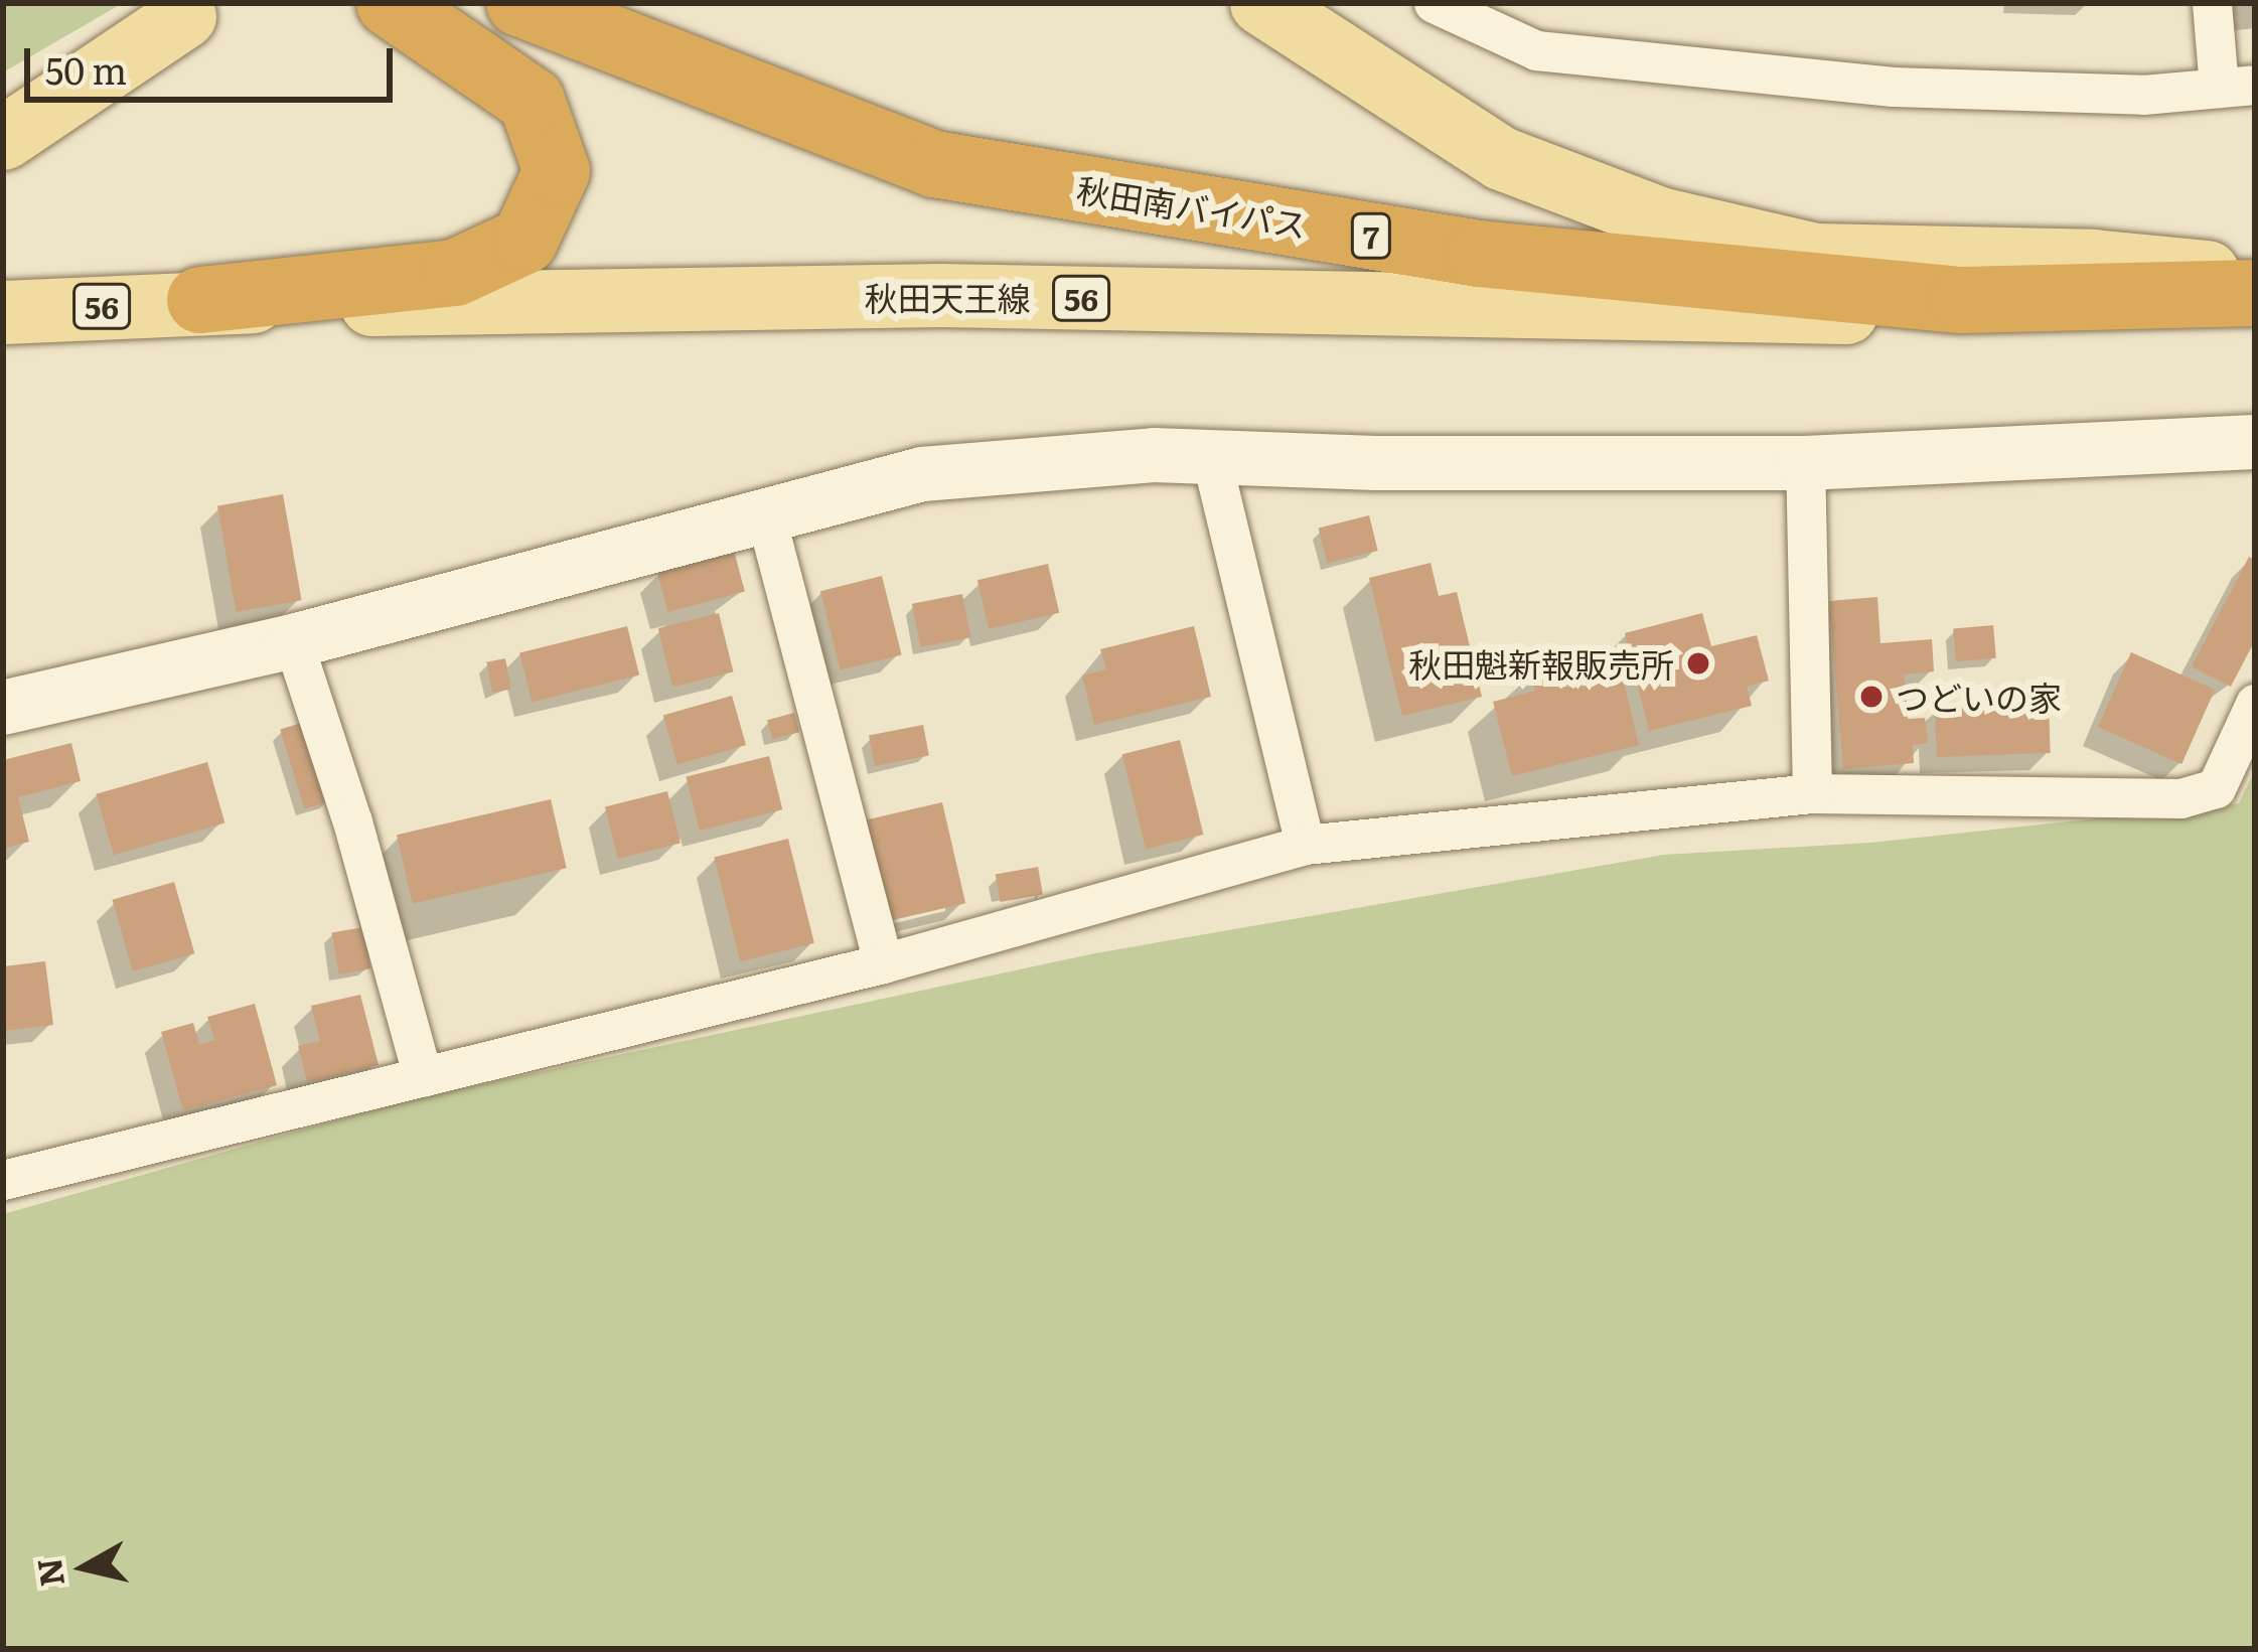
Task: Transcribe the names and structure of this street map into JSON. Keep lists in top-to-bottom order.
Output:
{
  "streets": {
    "highway": ["秋田南バイパス", "7"],
    "main road": ["秋田天王線", "56"]
  },
  "crossings": [
    ["秋田南バイパス", "秋田天王線"]
  ],
  "places": ["秋田魁新報販売所", "つどいの家"],
  "scale_bar": "50 m",
  "north": "left"
}
